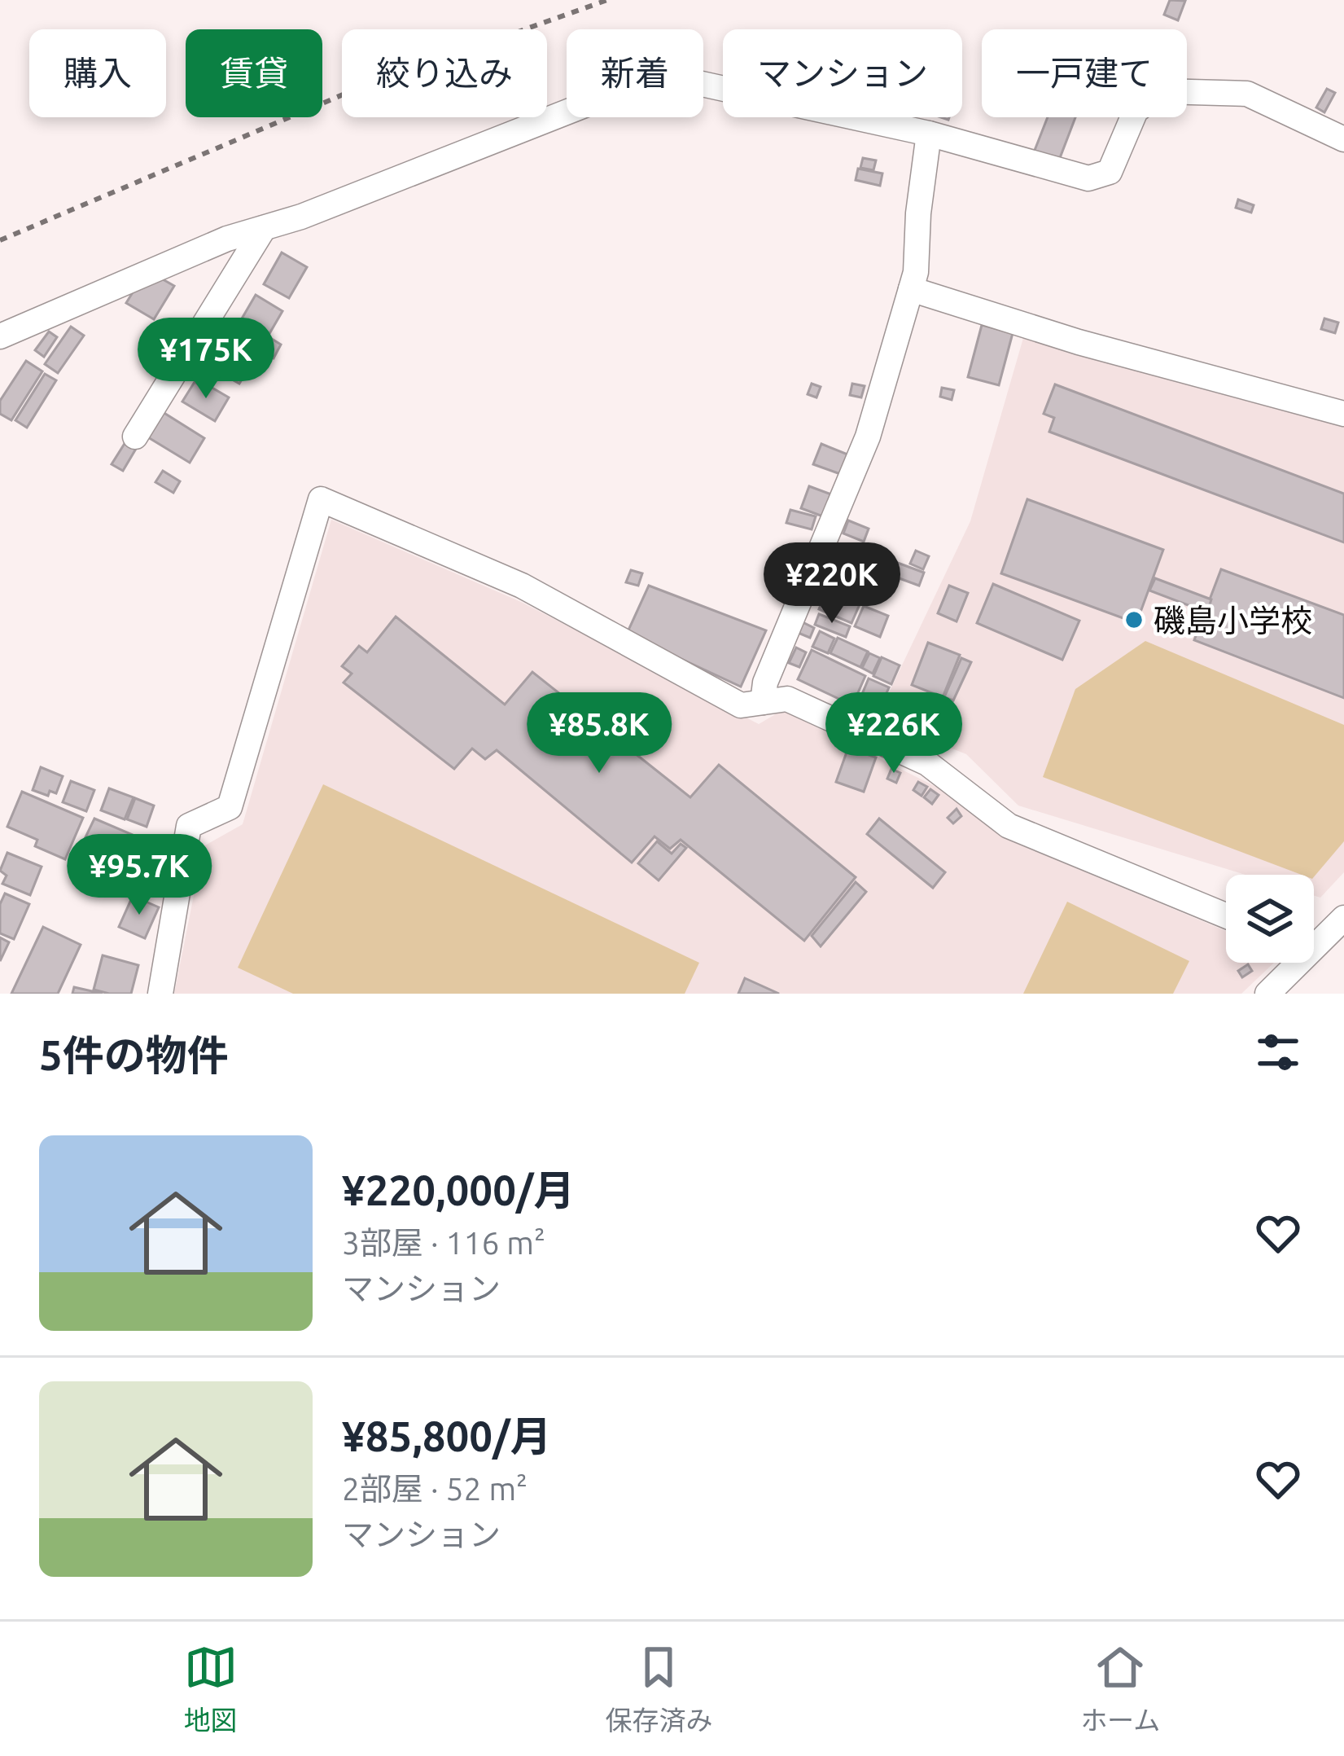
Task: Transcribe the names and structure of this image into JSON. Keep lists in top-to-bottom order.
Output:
{
  "places": ["磯島小学校"],
  "page": {
    "chip": [
      "購入",
      "賃貸",
      "絞り込み",
      "新着",
      "マンション",
      "一戸建て"
    ],
    "price": [
      "¥175K",
      "¥220K",
      "¥85.8K",
      "¥226K",
      "¥95.7K"
    ],
    "heading": "5件の物件",
    "list": [
      {
        "name": "¥220,000/月",
        "note": "3部屋 · 116 m² · マンション"
      },
      {
        "name": "¥85,800/月",
        "note": "2部屋 · 52 m² · マンション"
      }
    ],
    "tabs": ["地図", "保存済み", "ホーム"]
  }
}
